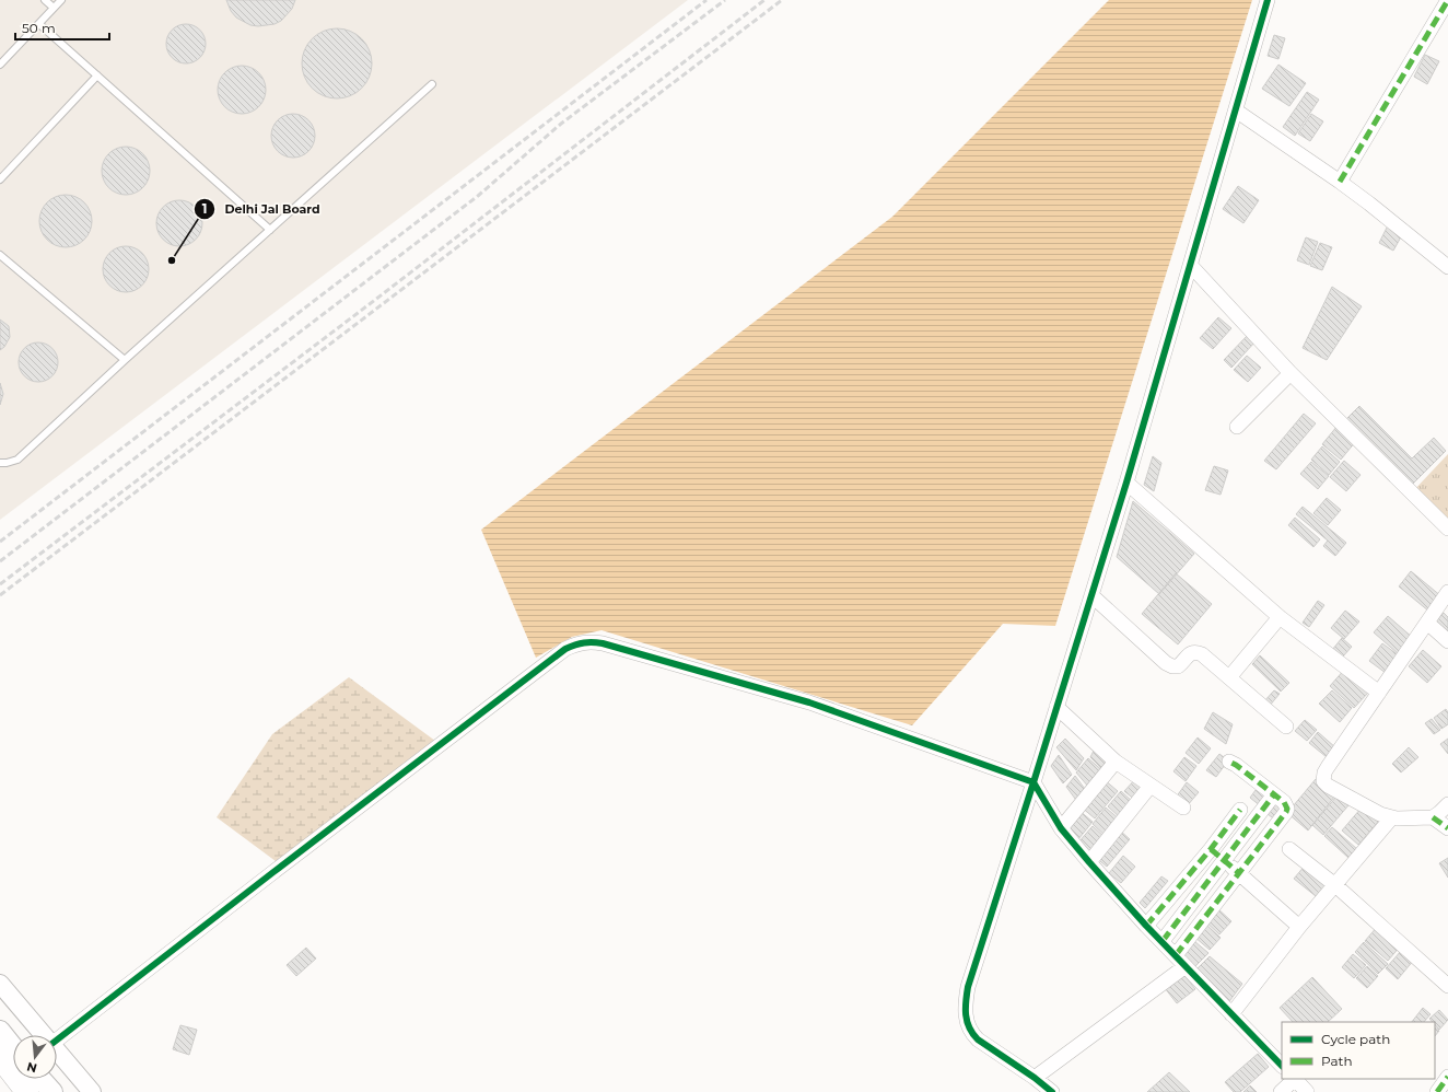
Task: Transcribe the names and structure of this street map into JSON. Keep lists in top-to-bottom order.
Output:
{
  "places": ["Delhi Jal Board"],
  "legend": ["Cycle path", "Path"],
  "scale_bar": "50 m",
  "north": "bottom"
}
